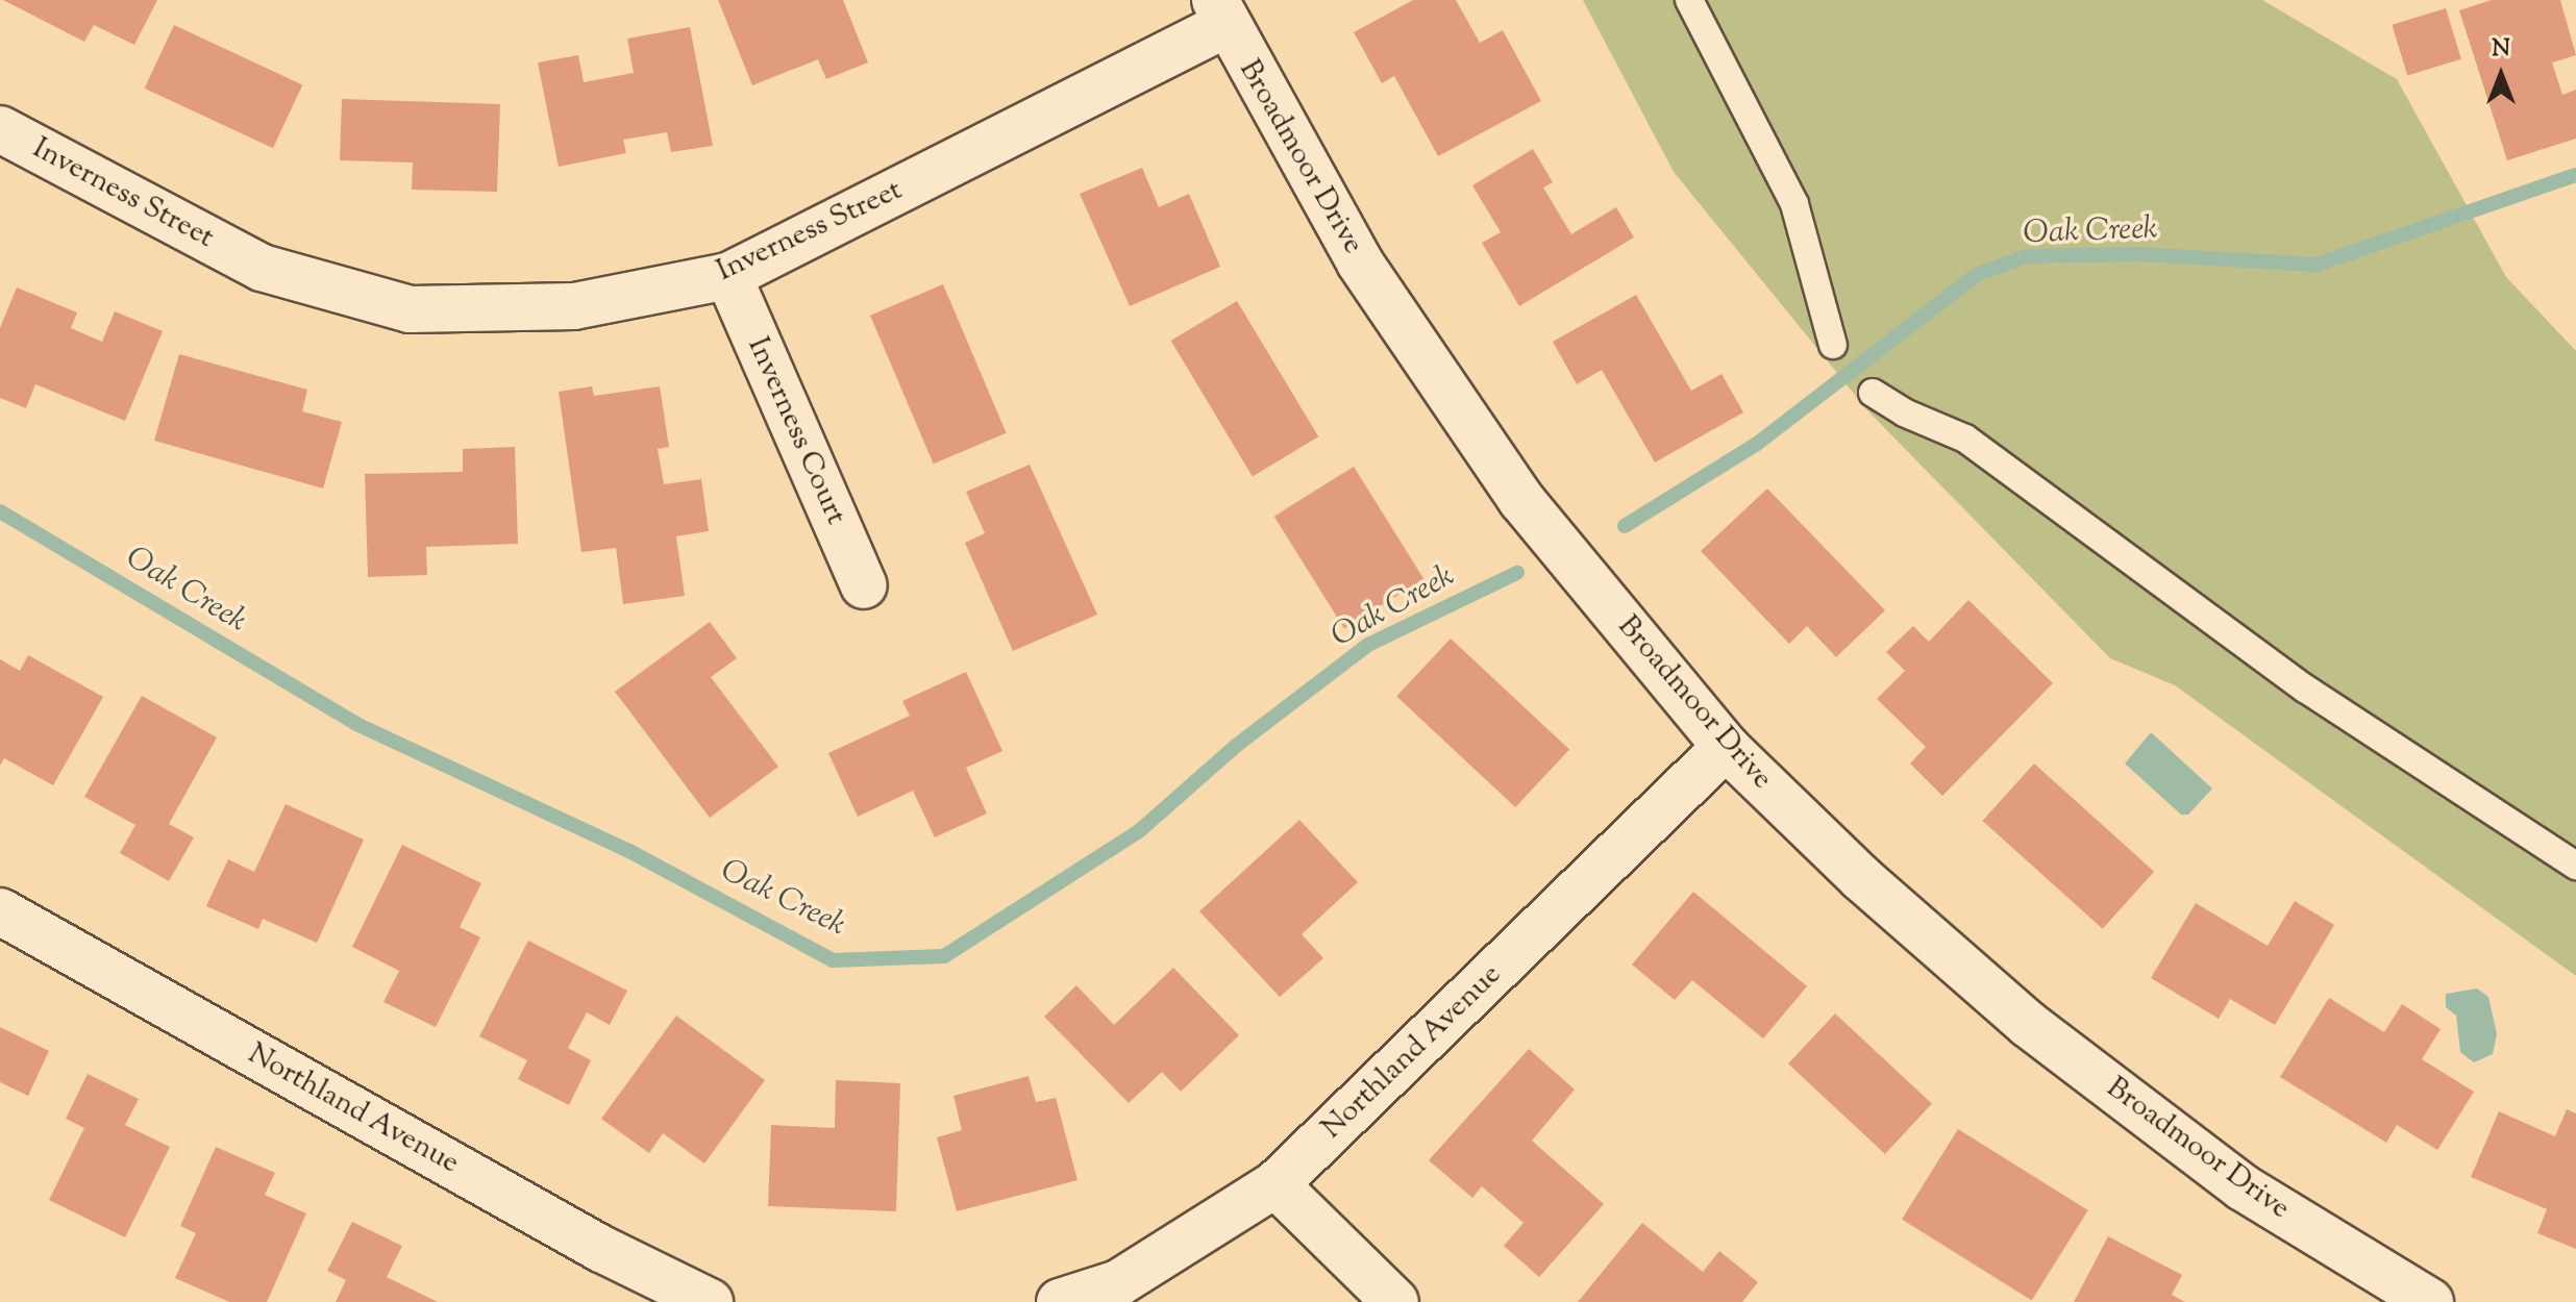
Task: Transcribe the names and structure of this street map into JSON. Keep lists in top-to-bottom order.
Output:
{
  "streets": {
    "street": [
      "Broadmoor Drive",
      "Inverness Street",
      "Inverness Court",
      "Northland Avenue"
    ]
  },
  "crossings": [
    ["Broadmoor Drive", "Inverness Street"],
    ["Broadmoor Drive", "Northland Avenue"],
    ["Inverness Street", "Inverness Court"]
  ],
  "water": ["Oak Creek"],
  "north": "top"
}
